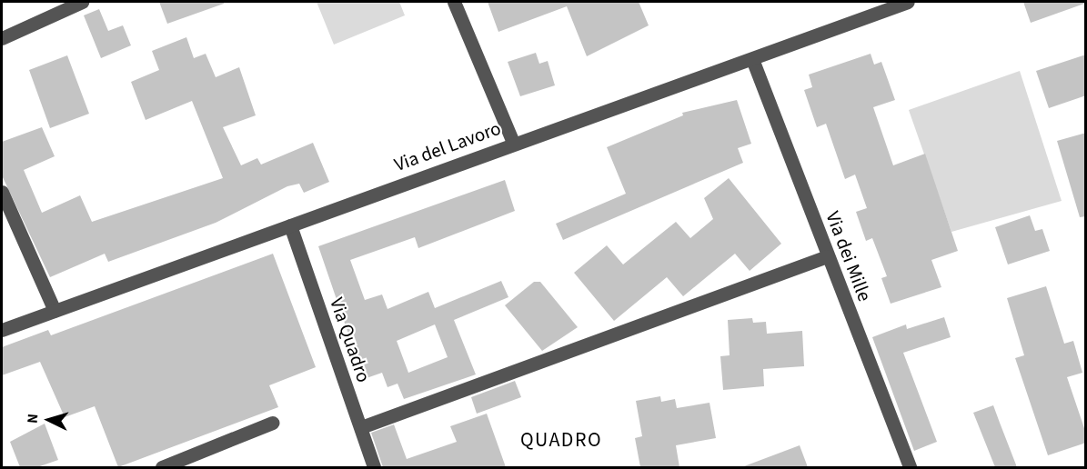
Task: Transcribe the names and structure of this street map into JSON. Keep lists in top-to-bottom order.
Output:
{
  "streets": {
    "street": ["Via del Lavoro", "Via dei Mille", "Via Quadro"]
  },
  "crossings": [
    ["Via del Lavoro", "Via dei Mille"],
    ["Via del Lavoro", "Via Quadro"]
  ],
  "districts": ["QUADRO"],
  "north": "left"
}
